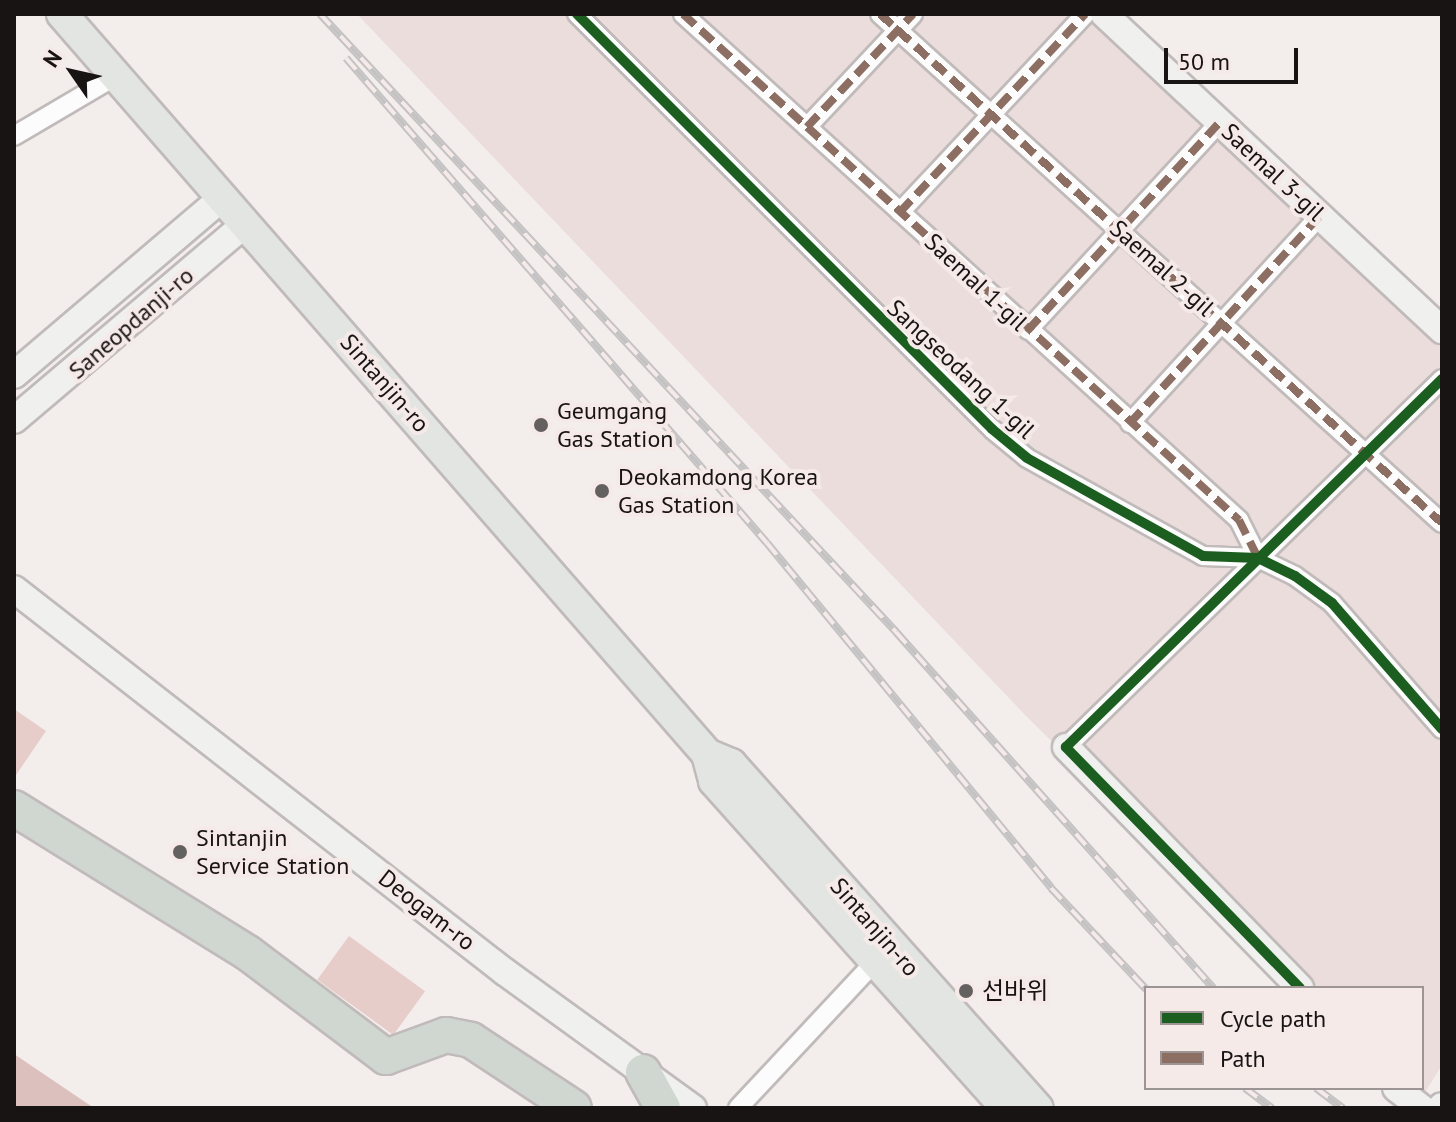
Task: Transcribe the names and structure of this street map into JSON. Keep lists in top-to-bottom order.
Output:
{
  "streets": {
    "main road": ["Sintanjin-ro"],
    "street": [
      "Saemal 3-gil",
      "Saemal 2-gil",
      "Saemal 1-gil",
      "Saneopdanji-ro",
      "Sangseodang 1-gil",
      "Deogam-ro"
    ]
  },
  "crossings": [
    ["Saemal 1-gil", "Sangseodang 1-gil"],
    ["Saneopdanji-ro", "Sintanjin-ro"]
  ],
  "places": [
    "Geumgang Gas Station",
    "Deokamdong Korea Gas Station",
    "Sintanjin Service Station",
    "선바위"
  ],
  "legend": ["Cycle path", "Path"],
  "scale_bar": "50 m",
  "north": "top left"
}
